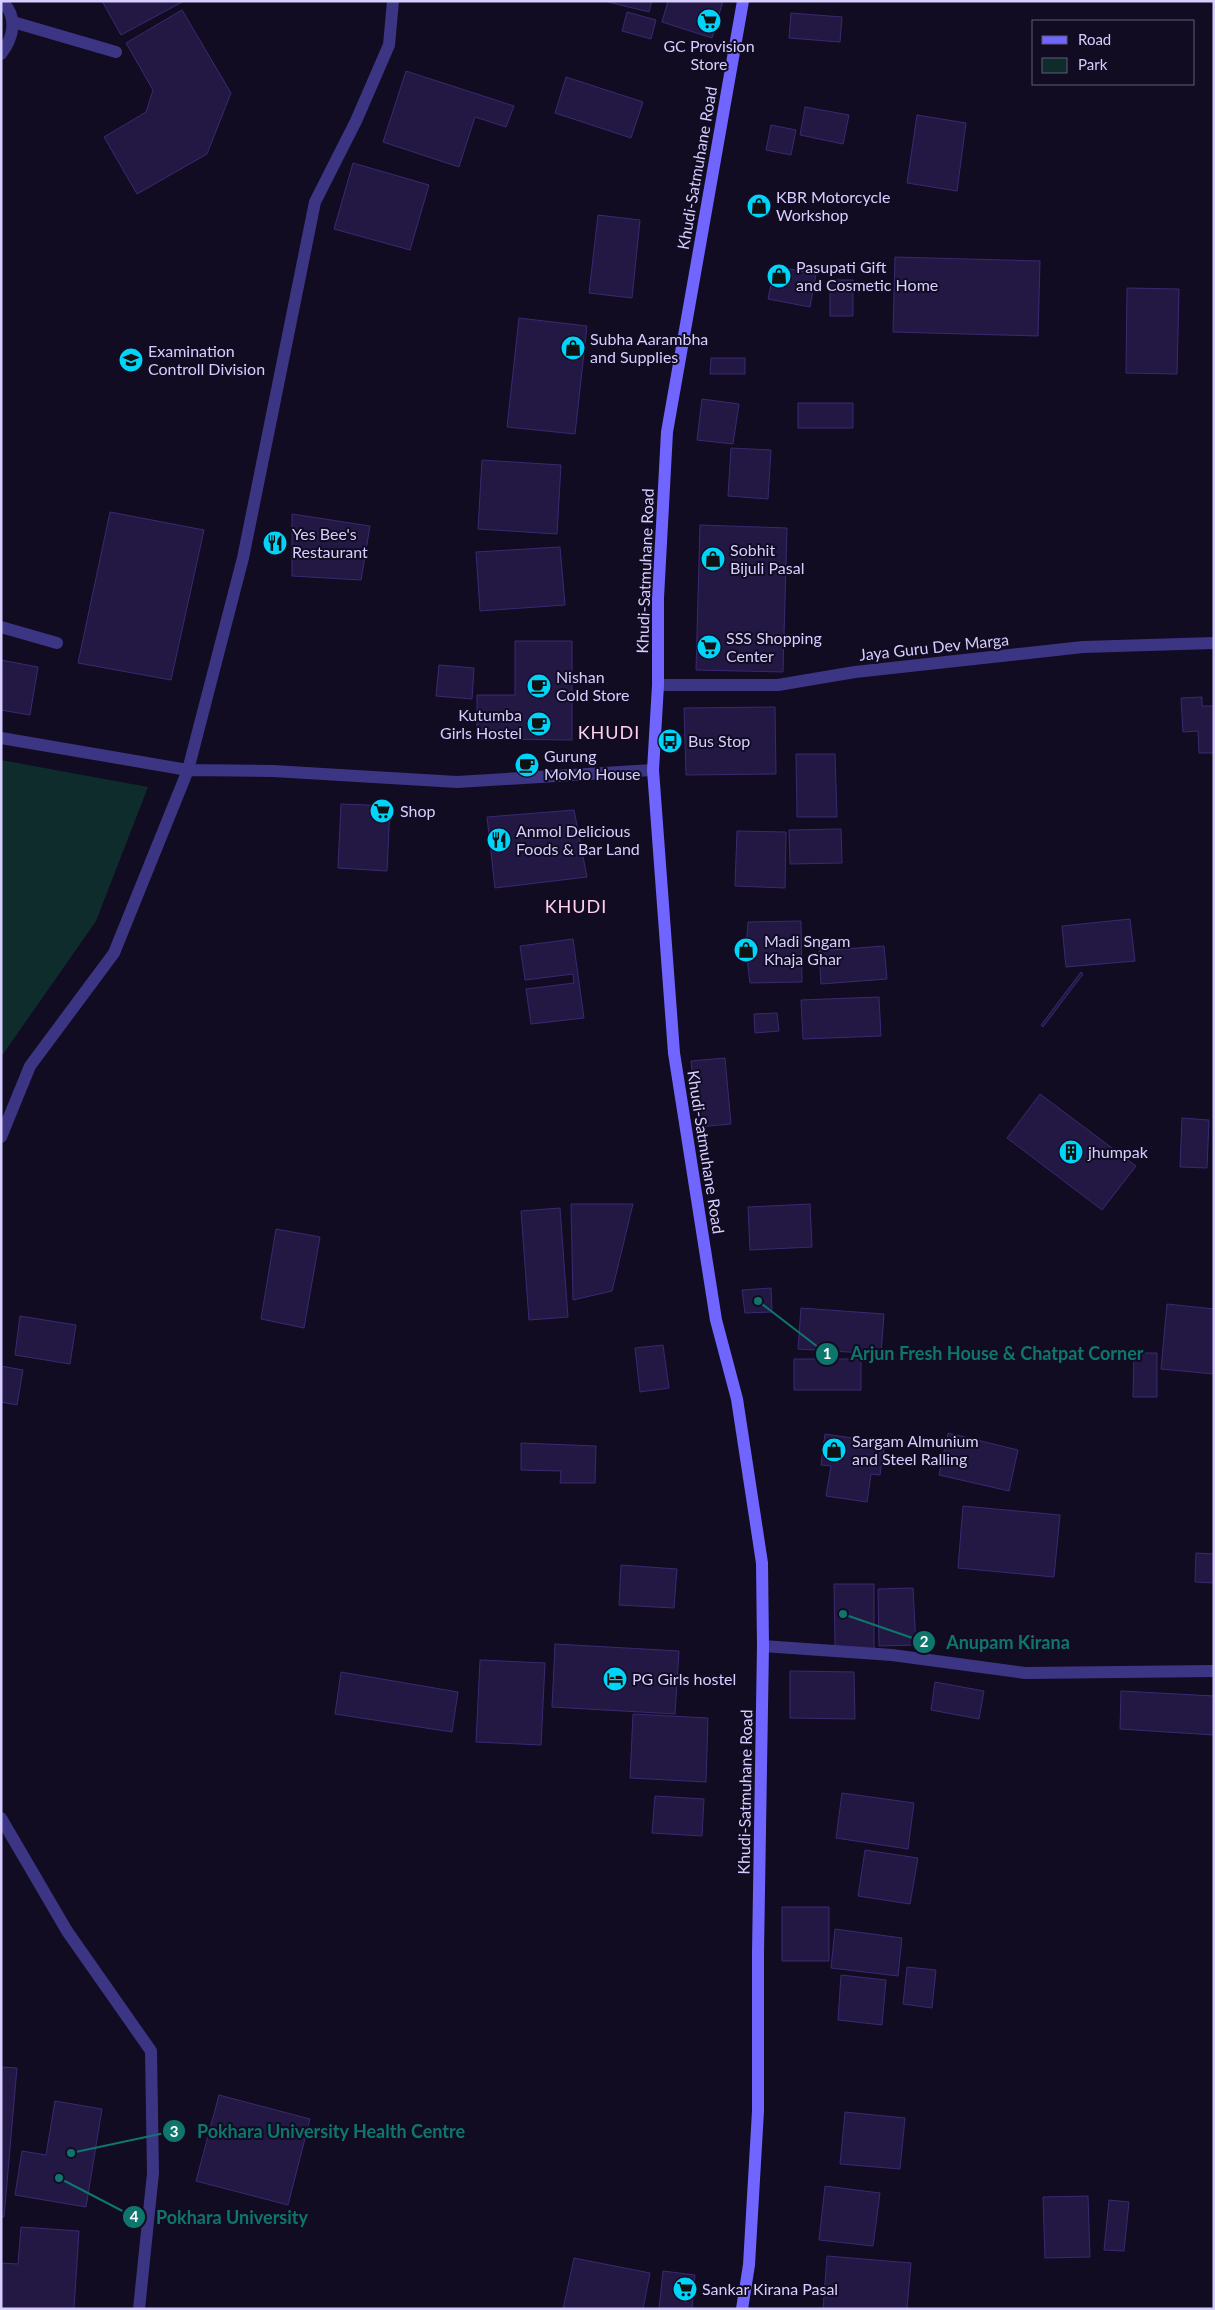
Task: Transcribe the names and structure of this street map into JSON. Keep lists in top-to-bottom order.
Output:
{
  "streets": {
    "main road": ["Khudi-Satmuhane Road"],
    "street": ["Jaya Guru Dev Marga"]
  },
  "crossings": [
    ["Khudi-Satmuhane Road", "Jaya Guru Dev Marga"]
  ],
  "districts": ["KHUDI", "KHUDI"],
  "places": {
    "supermarket": [
      "GC Provision Store",
      "SSS Shopping Center",
      "Shop",
      "Sankar Kirana Pasal"
    ],
    "shop": [
      "KBR Motorcycle Workshop",
      "Pasupati Gift and Cosmetic Home",
      "Subha Aarambha and Supplies",
      "Sobhit Bijuli Pasal",
      "Madi Sngam Khaja Ghar",
      "Sargam Almunium and Steel Ralling"
    ],
    "school or university": ["Examination Controll Division"],
    "restaurant": ["Yes Bee's Restaurant", "Anmol Delicious Foods & Bar Land"],
    "cafe": ["Nishan Cold Store", "Kutumba Girls Hostel", "Gurung MoMo House"],
    "bus stop": ["Bus Stop"],
    "building": ["jhumpak"],
    "other": [
      "Arjun Fresh House & Chatpat Corner",
      "Anupam Kirana",
      "Pokhara University Health Centre",
      "Pokhara University"
    ],
    "hotel": ["PG Girls hostel"]
  },
  "legend": ["Road", "Park"]
}
